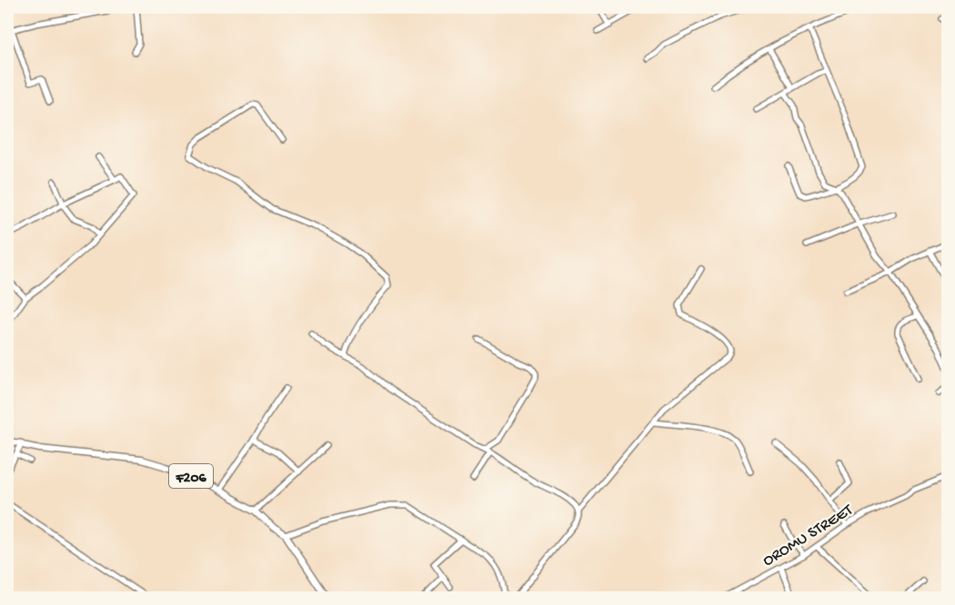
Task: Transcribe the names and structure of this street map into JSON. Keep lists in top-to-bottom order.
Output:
{
  "streets": {
    "main road": ["F206"],
    "street": ["OROMU STREET"]
  }
}
